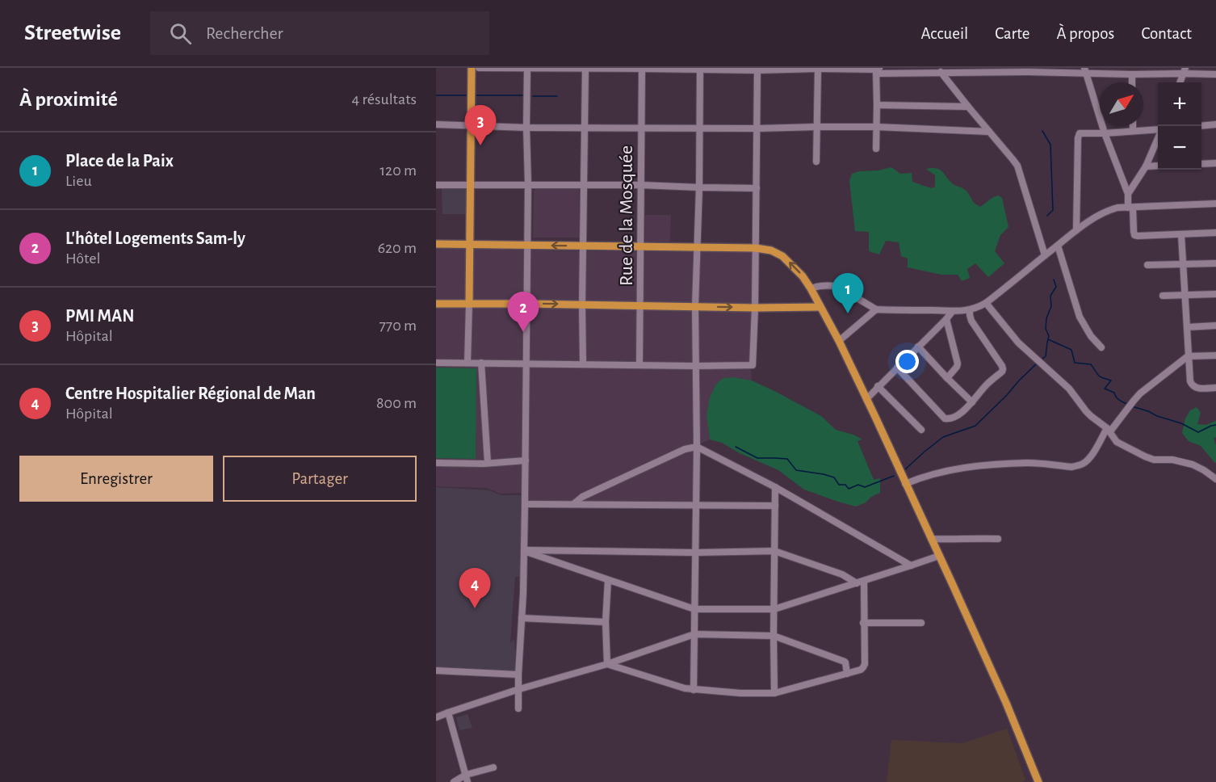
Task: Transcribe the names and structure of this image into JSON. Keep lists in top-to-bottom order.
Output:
{
  "streets": {
    "street": ["Rue de la Mosquée"]
  },
  "north": "top right",
  "page": {
    "header": "Streetwise",
    "search": "Rechercher",
    "nav": [
      "Accueil",
      "Carte",
      "À propos",
      "Contact"
    ],
    "heading": ["À proximité", "4 résultats"],
    "map_buttons": ["+", "−"],
    "pins": [
      "3",
      "1",
      "2",
      "4"
    ],
    "list": [
      {
        "mark": "1",
        "name": "Place de la Paix",
        "note": "Lieu",
        "value": "120 m"
      },
      {
        "mark": "2",
        "name": "L'hôtel Logements Sam-ly",
        "note": "Hôtel",
        "value": "620 m"
      },
      {
        "mark": "3",
        "name": "PMI MAN",
        "note": "Hôpital",
        "value": "770 m"
      },
      {
        "mark": "4",
        "name": "Centre Hospitalier Régional de Man",
        "note": "Hôpital",
        "value": "800 m"
      }
    ],
    "buttons": ["Enregistrer", "Partager"]
  }
}
